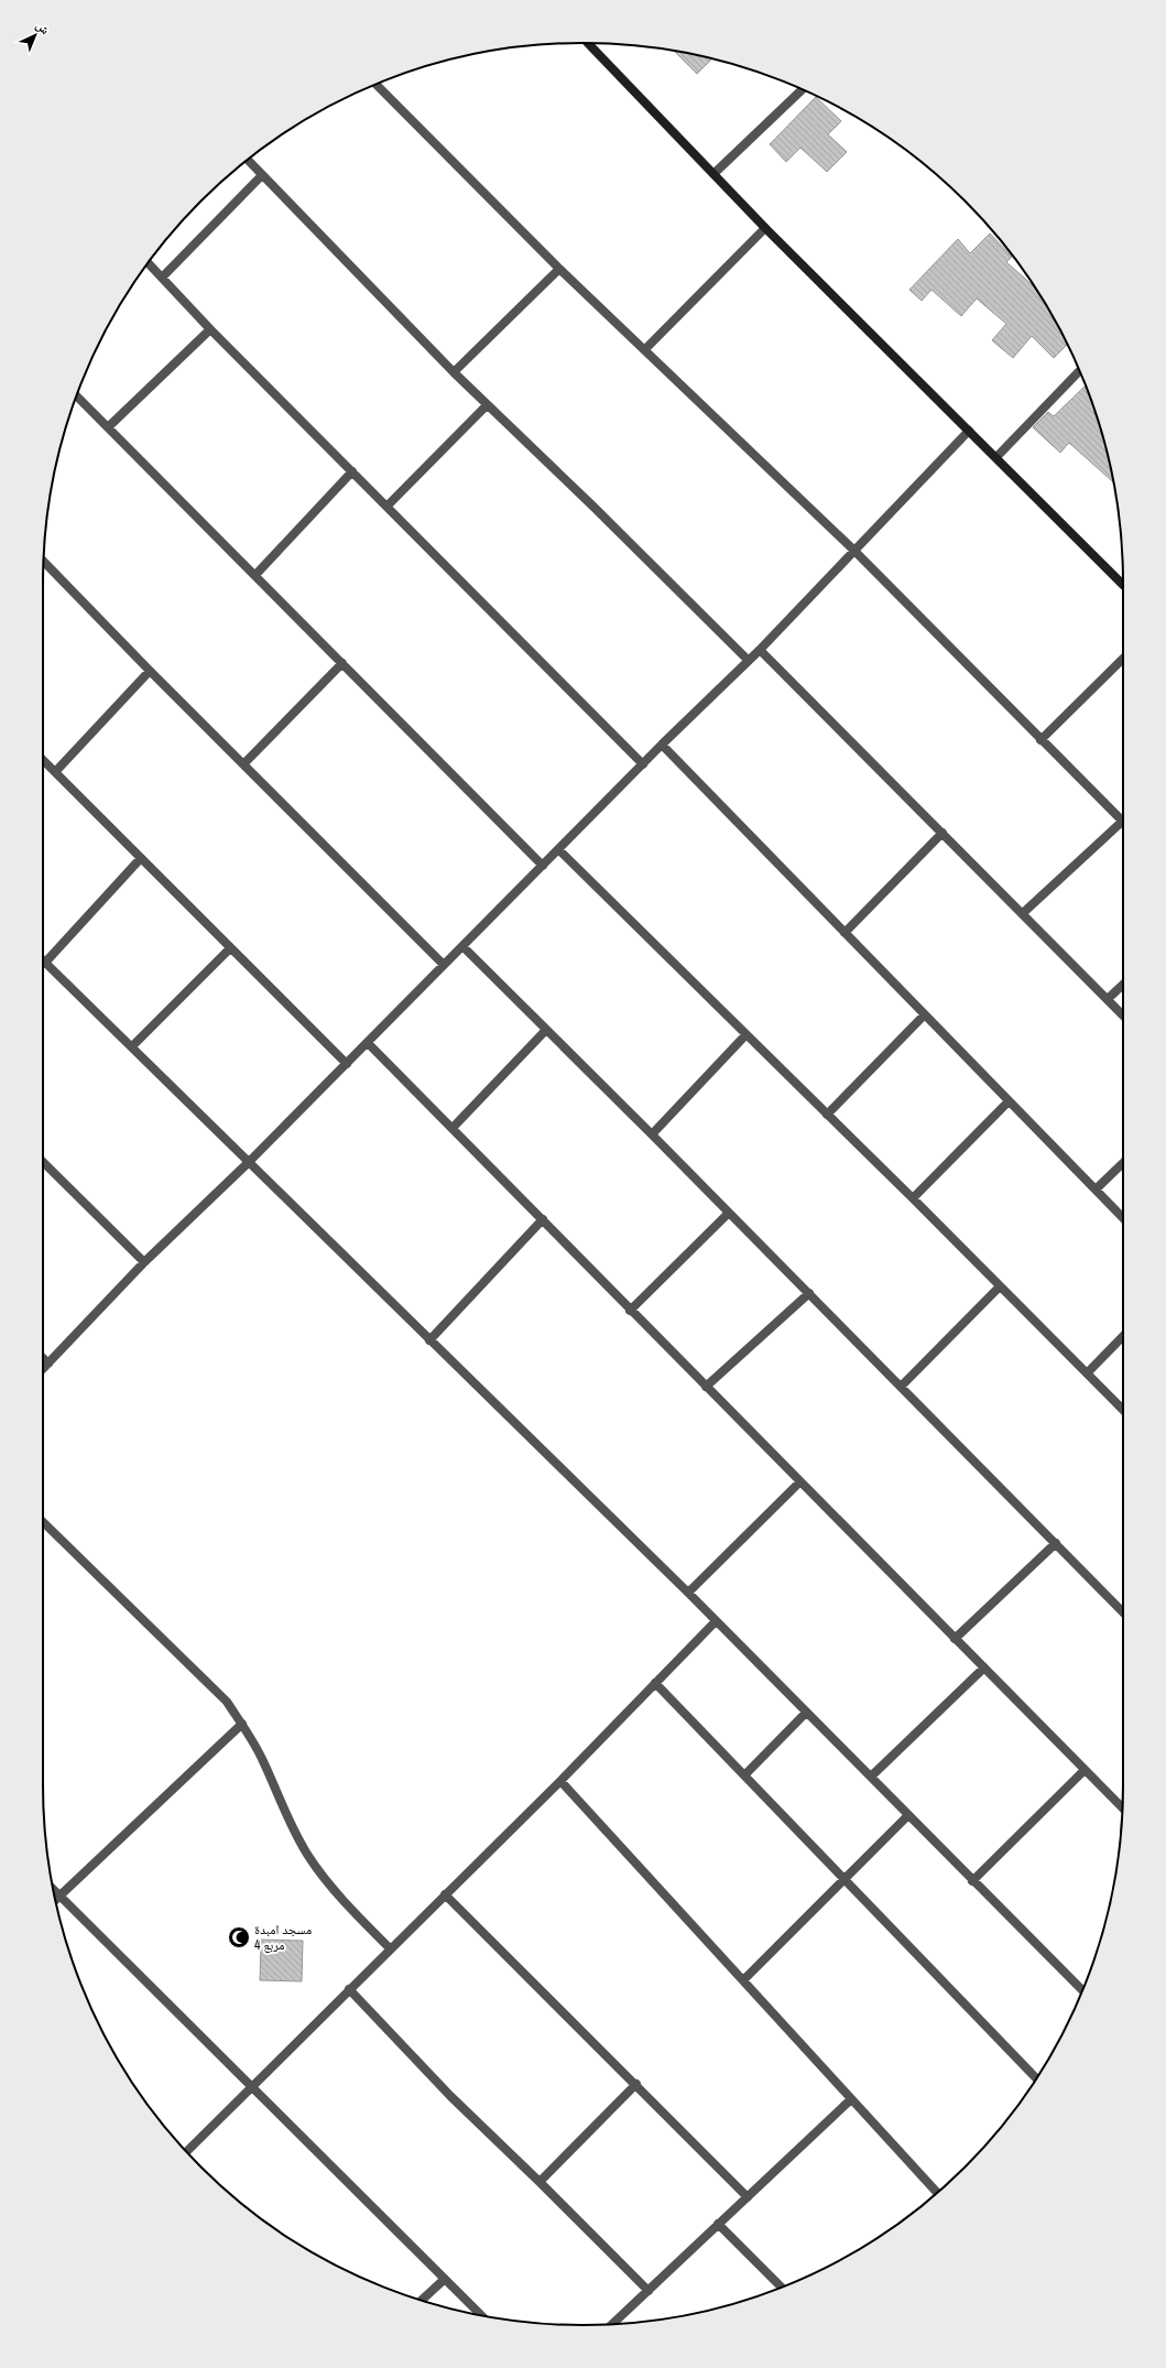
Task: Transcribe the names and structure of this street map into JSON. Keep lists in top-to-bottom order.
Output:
{
  "places": {
    "mosque": ["مسجد امبدة مربع 4"]
  },
  "north": "top right"
}
